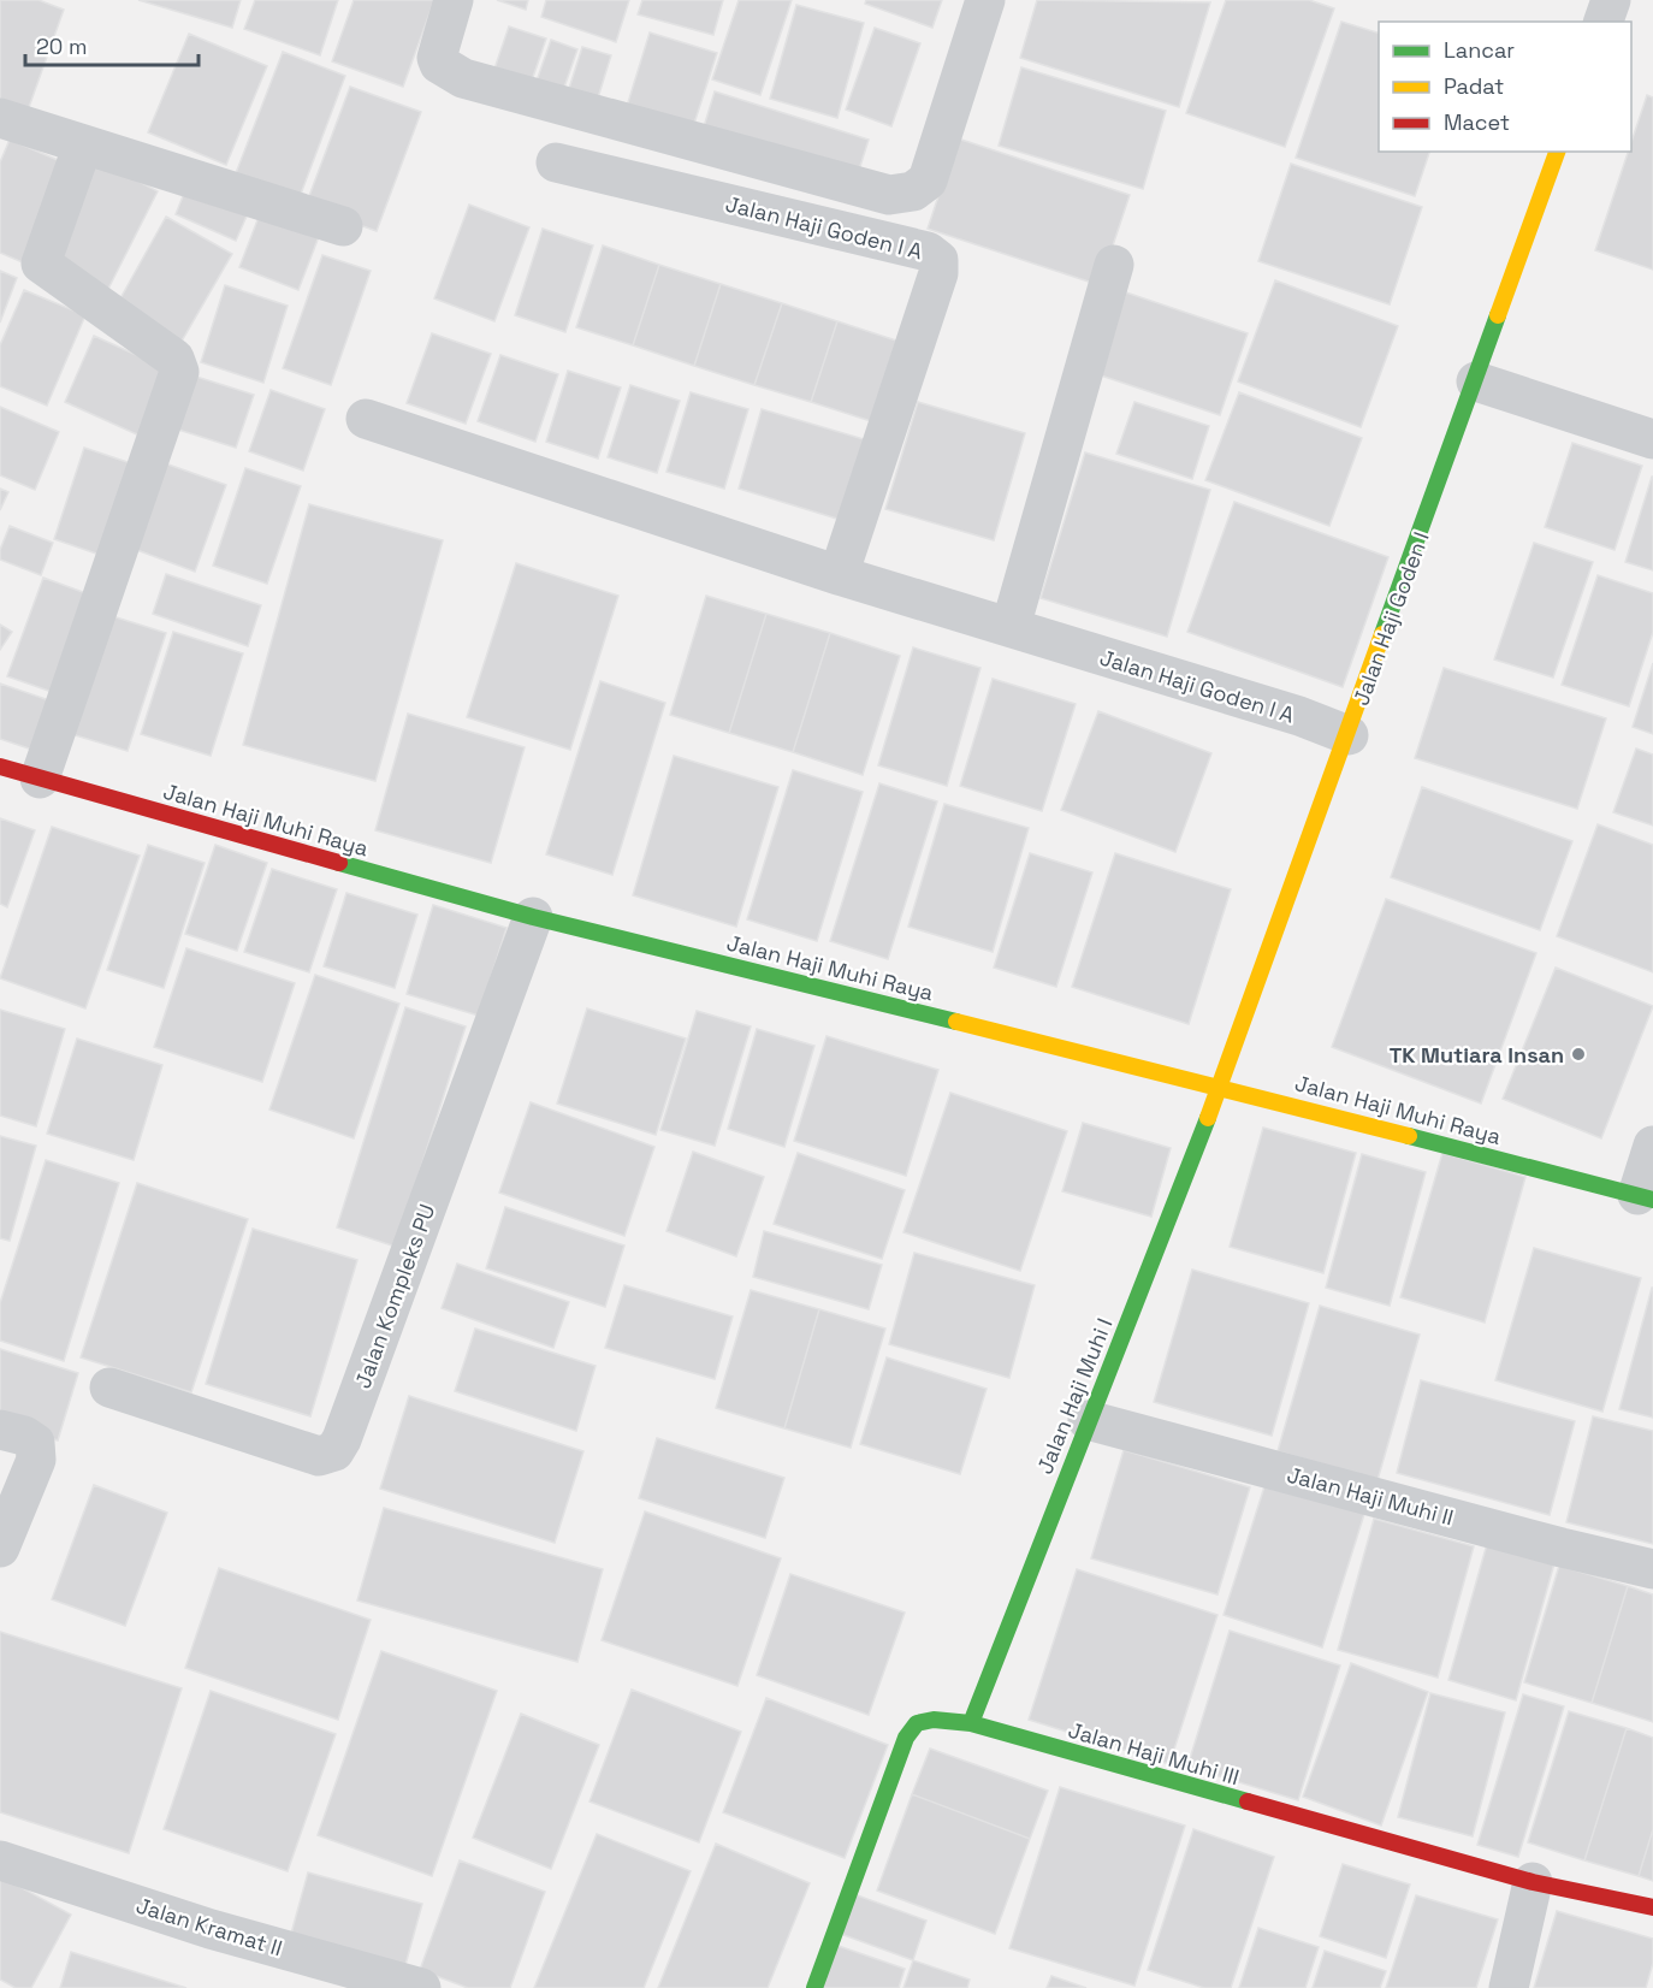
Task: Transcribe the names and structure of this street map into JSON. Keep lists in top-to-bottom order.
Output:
{
  "streets": {
    "street": [
      "Jalan Haji Goden I A",
      "Jalan Haji Goden I",
      "Jalan Haji Muhi Raya",
      "Jalan Kompleks PU",
      "Jalan Haji Muhi I",
      "Jalan Haji Muhi II",
      "Jalan Haji Muhi III",
      "Jalan Kramat II"
    ]
  },
  "crossings": [
    ["Jalan Haji Goden I A", "Jalan Haji Goden I"],
    ["Jalan Haji Goden I", "Jalan Haji Muhi Raya"],
    ["Jalan Haji Goden I", "Jalan Haji Muhi I"],
    ["Jalan Haji Muhi Raya", "Jalan Kompleks PU"],
    ["Jalan Haji Muhi Raya", "Jalan Haji Muhi I"],
    ["Jalan Haji Muhi I", "Jalan Haji Muhi II"],
    ["Jalan Haji Muhi I", "Jalan Haji Muhi III"]
  ],
  "places": ["TK Mutiara Insan"],
  "legend": ["Lancar", "Padat", "Macet"],
  "scale_bar": "20 m"
}
